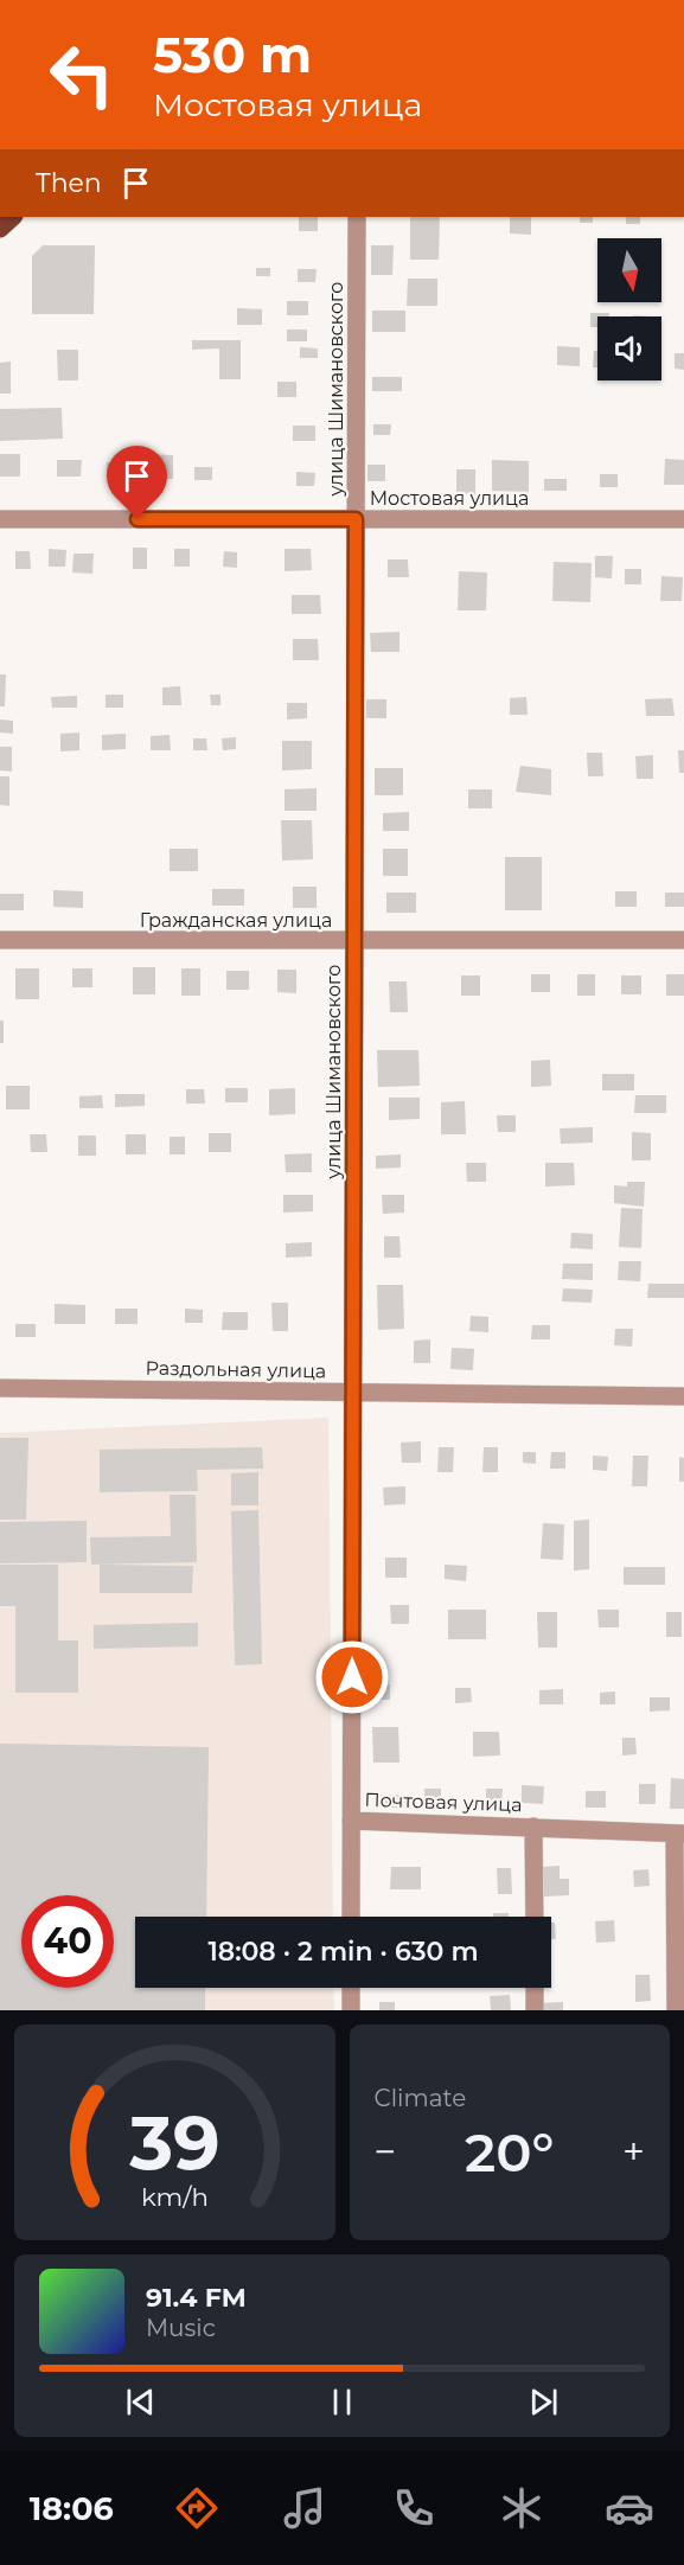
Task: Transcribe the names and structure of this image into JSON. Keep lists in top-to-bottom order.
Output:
{
  "streets": {
    "street": [
      "улица Шимановского",
      "Мостовая улица",
      "Гражданская улица",
      "Раздольная улица",
      "Почтовая улица"
    ]
  },
  "crossings": [
    ["улица Шимановского", "Мостовая улица"],
    ["улица Шимановского", "Гражданская улица"],
    ["улица Шимановского", "Раздольная улица"],
    ["улица Шимановского", "Почтовая улица"]
  ],
  "north": "bottom",
  "page": {
    "turn": ["530 m", "Мостовая улица"],
    "then": "Then",
    "limit": "40",
    "trip": "18:08 · 2 min · 630 m",
    "tile": "Climate",
    "heat": ["−", "20°", "+"],
    "song": ["91.4 FM", "Music"],
    "tabs": "18:06",
    "gauge": ["39", "km/h"]
  }
}
